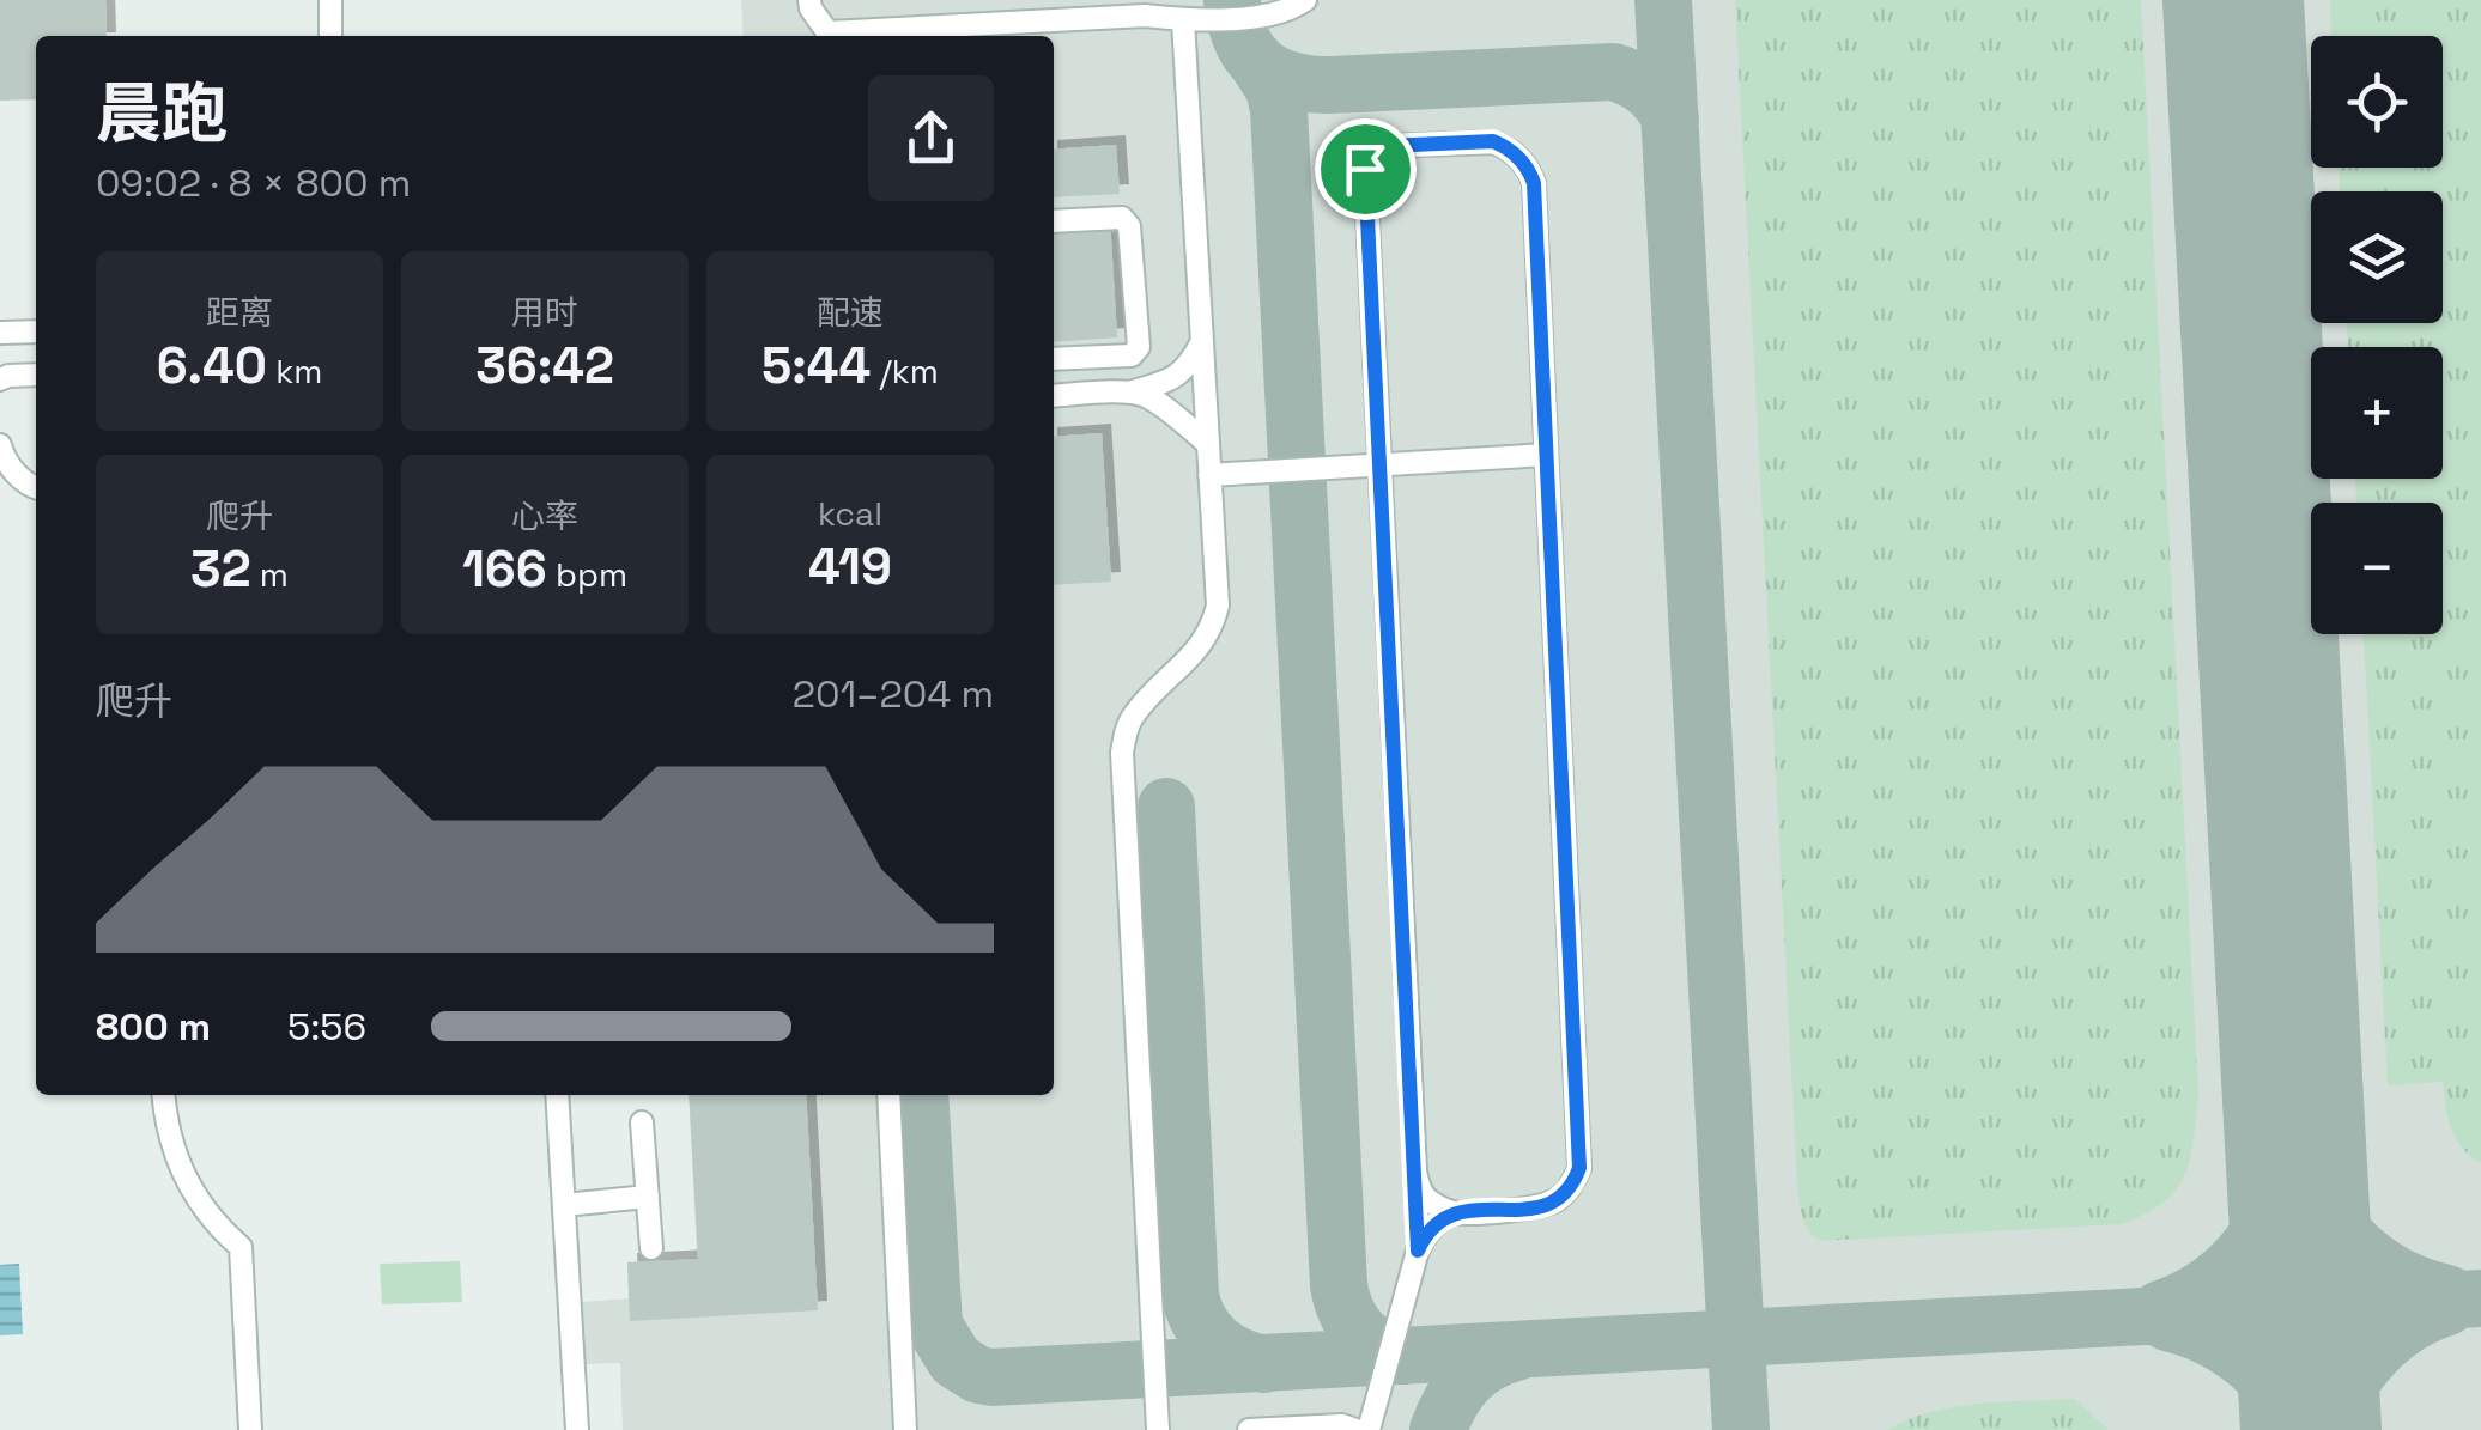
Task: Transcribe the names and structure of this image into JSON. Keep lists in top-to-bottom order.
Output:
{
  "page": {
    "map_buttons": ["+", "−"],
    "heading": ["晨跑", "09:02 · 8 × 800 m"],
    "stats": [
      ["距离", "6.40 km"],
      ["用时", "36:42"],
      ["配速", "5:44 /km"],
      ["爬升", "32 m"],
      ["心率", "166 bpm"],
      ["kcal", "419"]
    ],
    "chart": ["爬升", "201–204 m"],
    "list": [
      {
        "name": "800 m",
        "note": "5:56"
      }
    ]
  }
}
